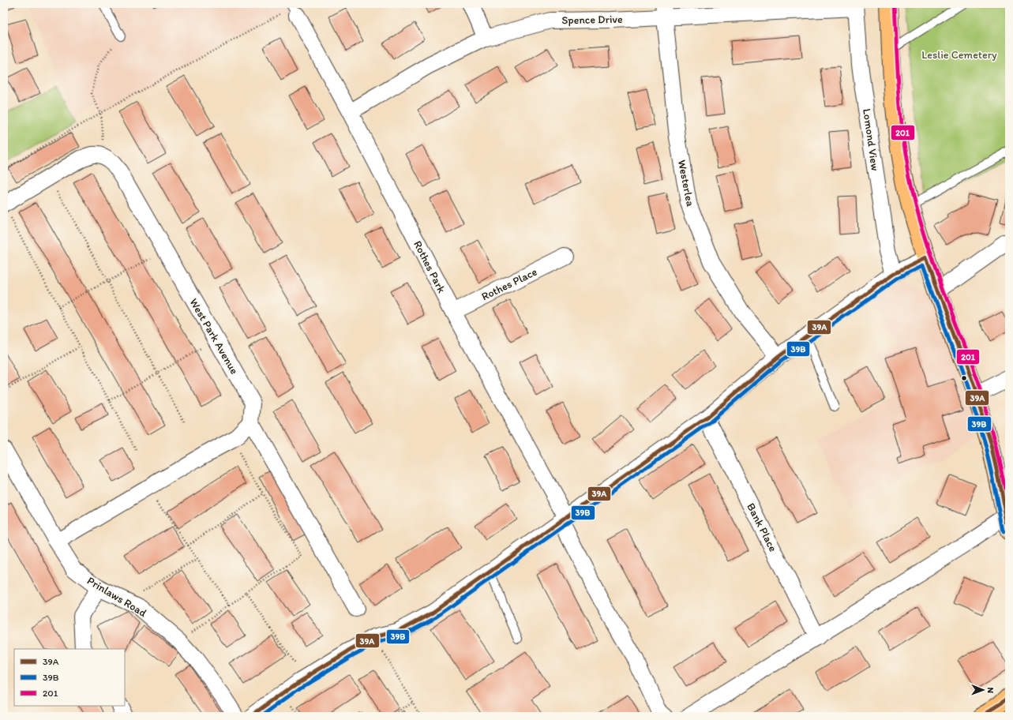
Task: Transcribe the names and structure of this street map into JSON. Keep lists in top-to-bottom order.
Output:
{
  "streets": {
    "street": [
      "Spence Drive",
      "Lomond View",
      "Westerlea",
      "Rothes Park",
      "Rothes Place",
      "West Park Avenue",
      "Bank Place",
      "Prinlaws Road"
    ]
  },
  "crossings": [
    ["Spence Drive", "Lomond View"],
    ["Spence Drive", "Westerlea"],
    ["Spence Drive", "Rothes Park"],
    ["Rothes Park", "Rothes Place"]
  ],
  "parks": ["Leslie Cemetery"],
  "lines": ["transit line 201", "transit line 39A", "transit line 39B"],
  "legend": ["39A", "39B", "201"],
  "north": "right"
}
